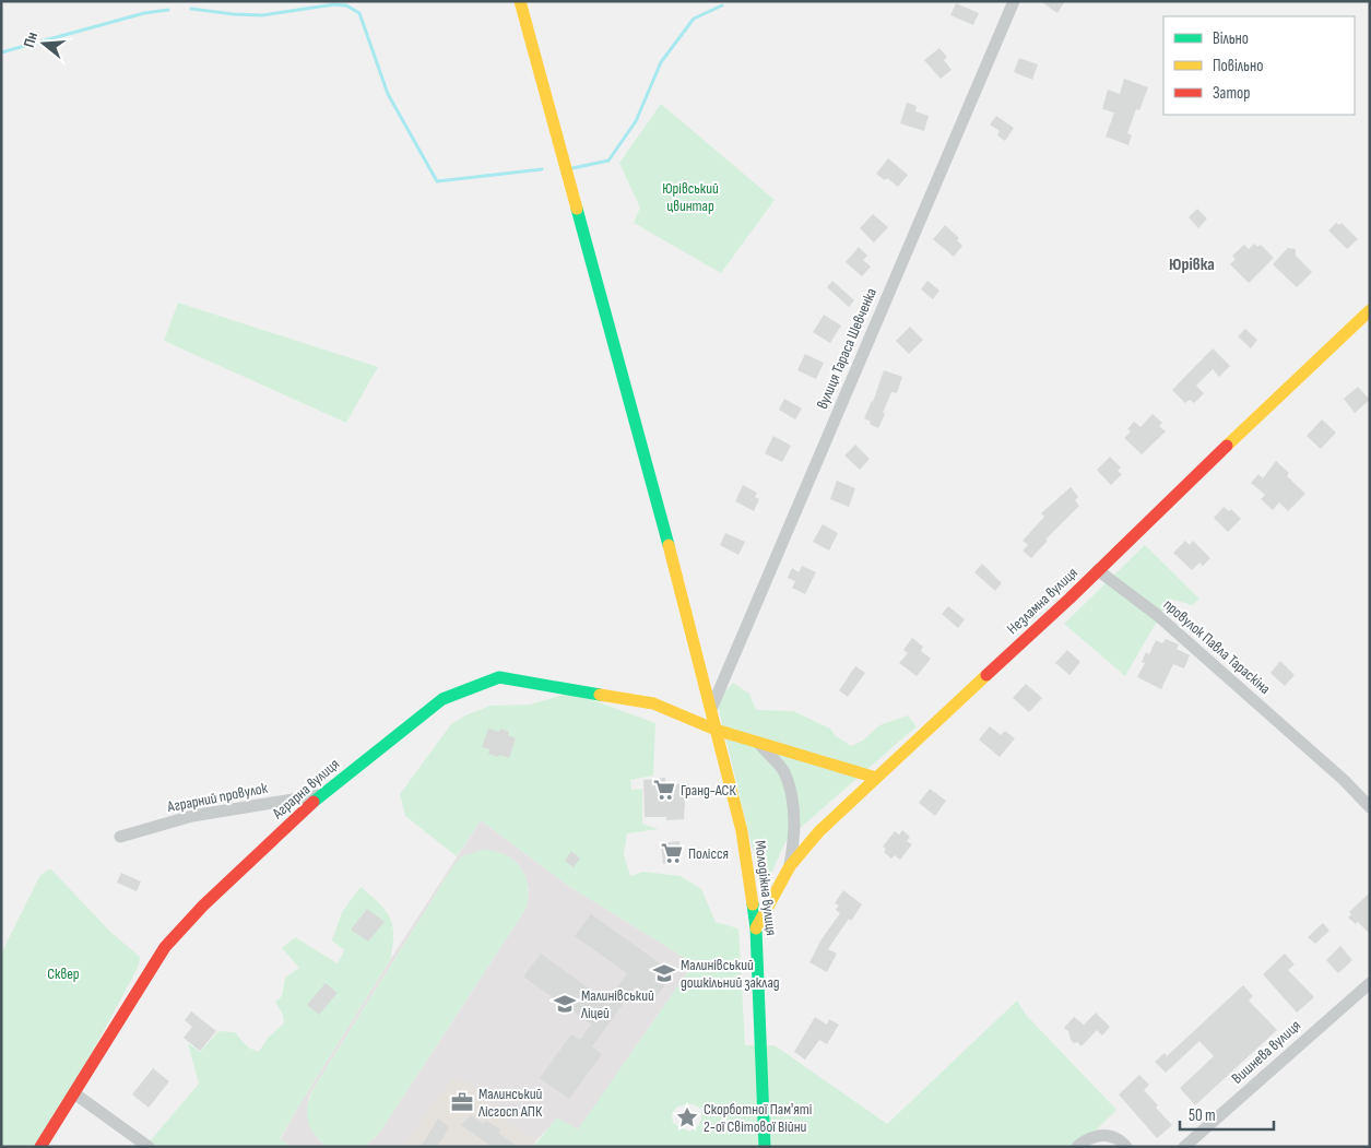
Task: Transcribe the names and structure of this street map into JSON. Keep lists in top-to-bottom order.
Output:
{
  "streets": {
    "street": [
      "вулиця Тараса Шевченка",
      "Незламна вулиця",
      "провулок Павла Тараскіна",
      "Аграрна вулиця",
      "Аграрний провулок",
      "Молодіжна вулиця",
      "Вишнева вулиця"
    ]
  },
  "crossings": [
    ["вулиця Тараса Шевченка", "Молодіжна вулиця"],
    ["Незламна вулиця", "провулок Павла Тараскіна"],
    ["Незламна вулиця", "Аграрна вулиця"],
    ["Незламна вулиця", "Молодіжна вулиця"],
    ["Аграрна вулиця", "Аграрний провулок"],
    ["Аграрна вулиця", "Молодіжна вулиця"]
  ],
  "districts": ["Юрівка"],
  "parks": ["Юрівський цвинтар", "Сквер"],
  "places": {
    "supermarket": ["Гранд-АСК", "Полісся"],
    "school or university": ["Малинівський дошкільний заклад", "Малинівський Ліцей"],
    "office": ["Малинський Лісгосп АПК"],
    "place": ["Скорботної Пам'яті 2-ої Світової Війни"]
  },
  "legend": ["Вільно", "Повільно", "Затор"],
  "scale_bar": "50 m",
  "north": "left"
}
